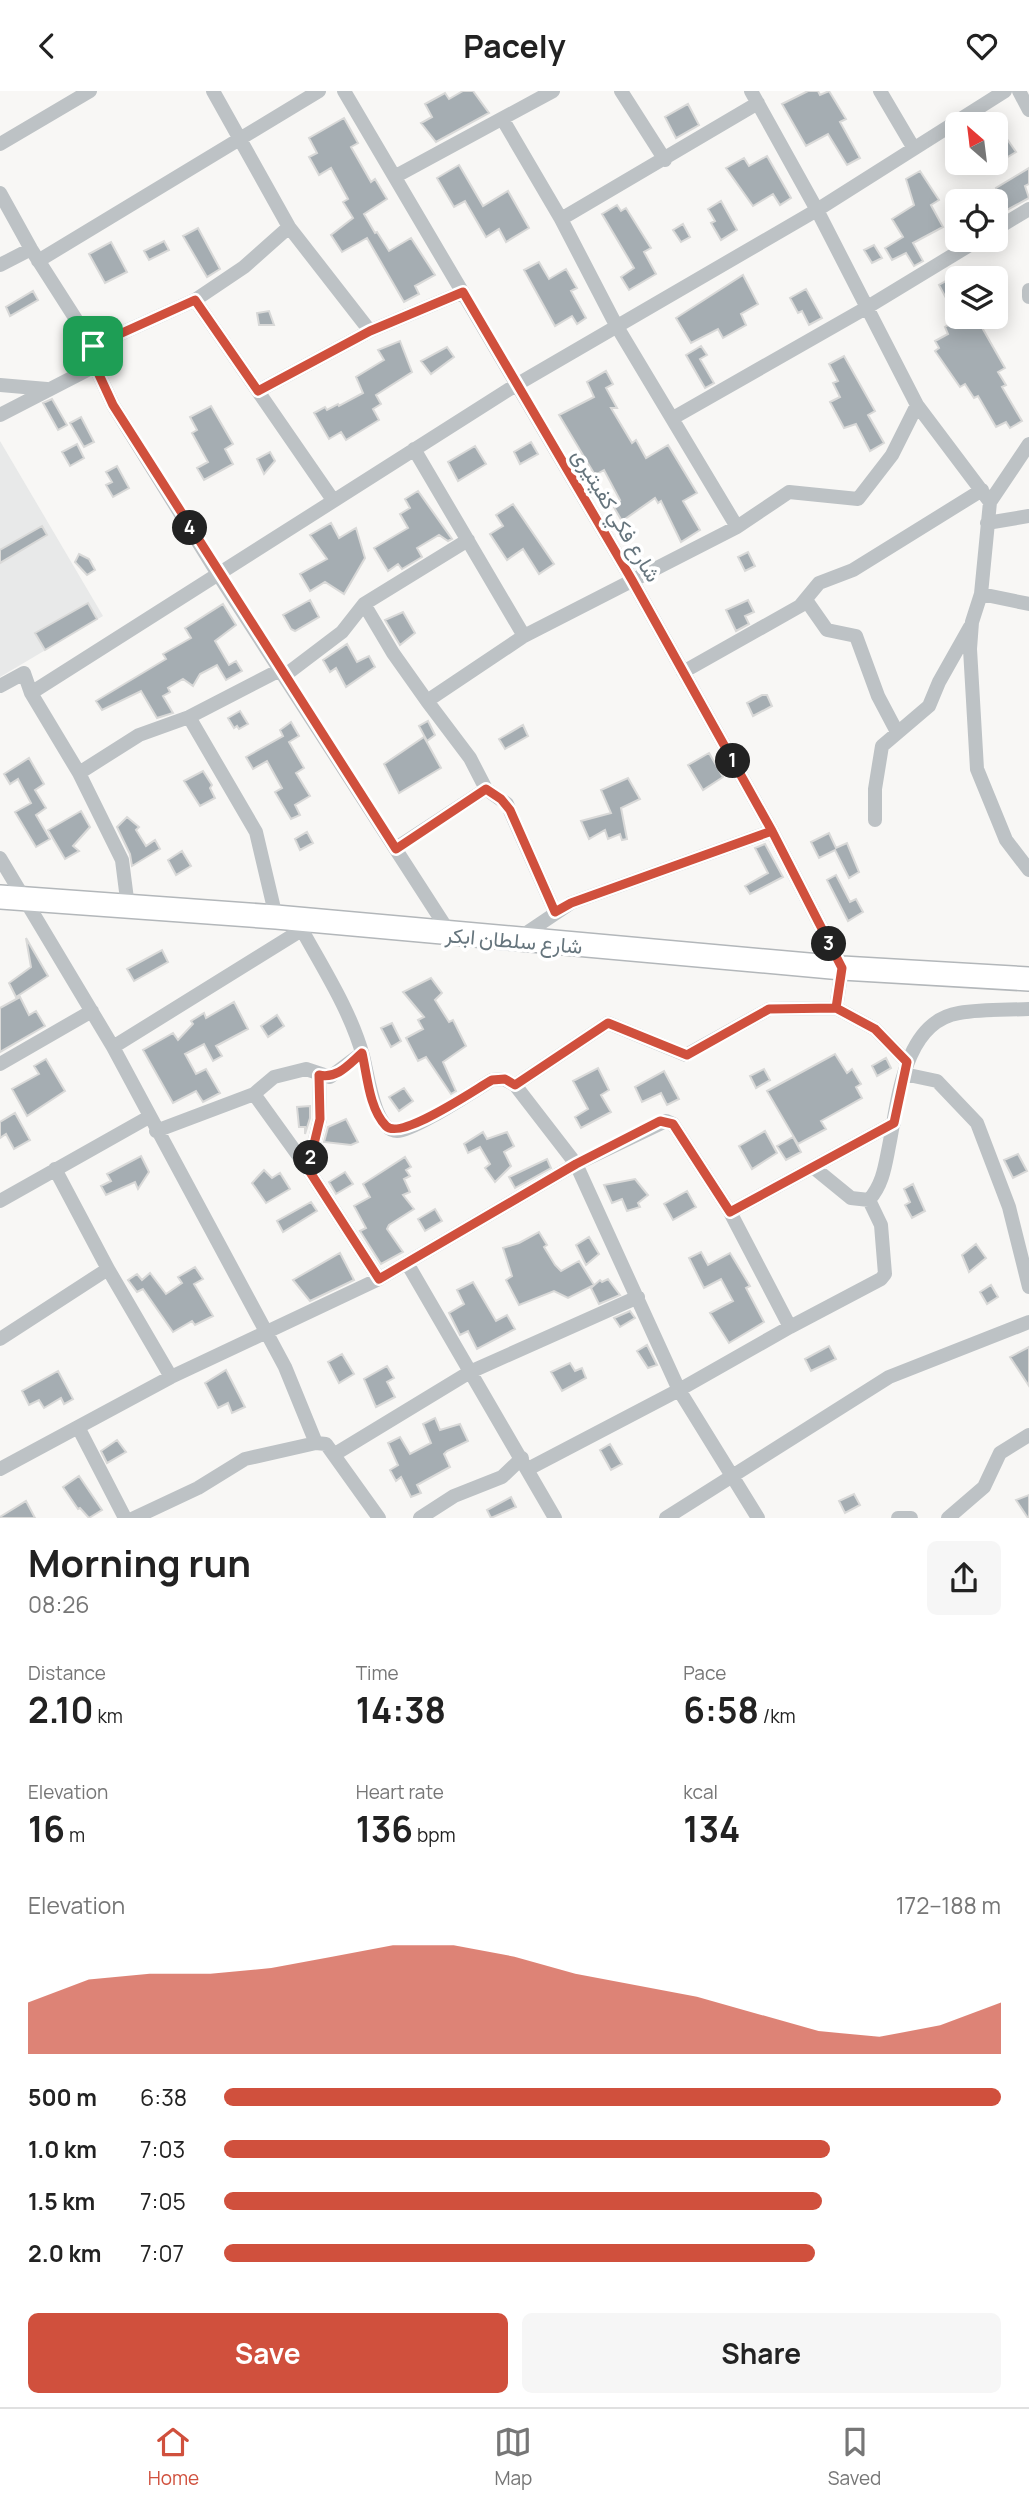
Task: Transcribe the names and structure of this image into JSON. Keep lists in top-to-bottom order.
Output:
{
  "streets": {
    "highway": ["شارع سلطان ابكر"],
    "street": ["شارع فكي كفيتيرى"]
  },
  "crossings": [
    ["شارع فكي كفيتيرى", "شارع سلطان ابكر"]
  ],
  "north": "top left",
  "page": {
    "header": "Pacely",
    "pins": [
      "4",
      "1",
      "3",
      "2"
    ],
    "heading": ["Morning run", "08:26"],
    "stats": [
      ["Distance", "2.10 km"],
      ["Time", "14:38"],
      ["Pace", "6:58 /km"],
      ["Elevation", "16 m"],
      ["Heart rate", "136 bpm"],
      ["kcal", "134"]
    ],
    "chart": ["Elevation", "172–188 m"],
    "list": [
      {
        "name": "500 m",
        "note": "6:38"
      },
      {
        "name": "1.0 km",
        "note": "7:03"
      },
      {
        "name": "1.5 km",
        "note": "7:05"
      },
      {
        "name": "2.0 km",
        "note": "7:07"
      }
    ],
    "buttons": ["Save", "Share"],
    "tabs": ["Home", "Map", "Saved"]
  }
}
